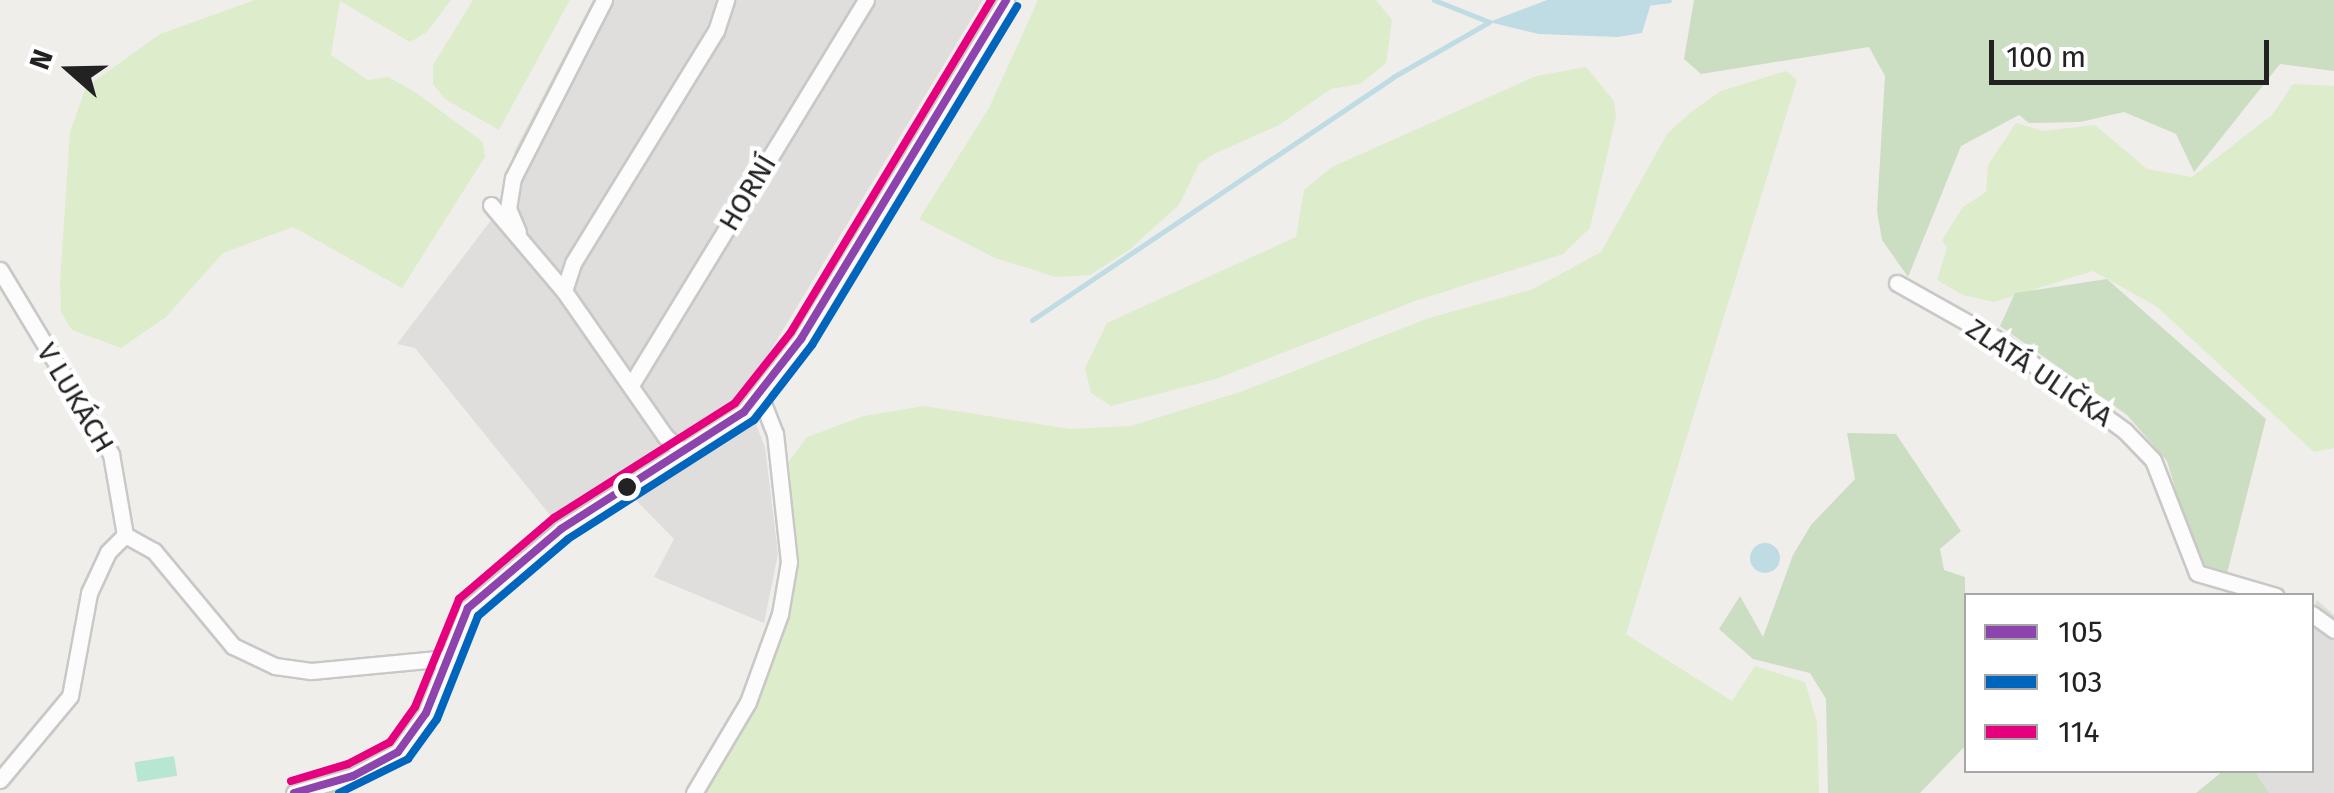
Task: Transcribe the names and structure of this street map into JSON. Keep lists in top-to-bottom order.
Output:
{
  "streets": {
    "street": ["HORNÍ", "ZLATÁ ULIČKA", "V LUKÁCH"]
  },
  "lines": ["transit line 105", "transit line 114", "transit line 103"],
  "legend": ["105", "103", "114"],
  "scale_bar": "100 m",
  "north": "left"
}
